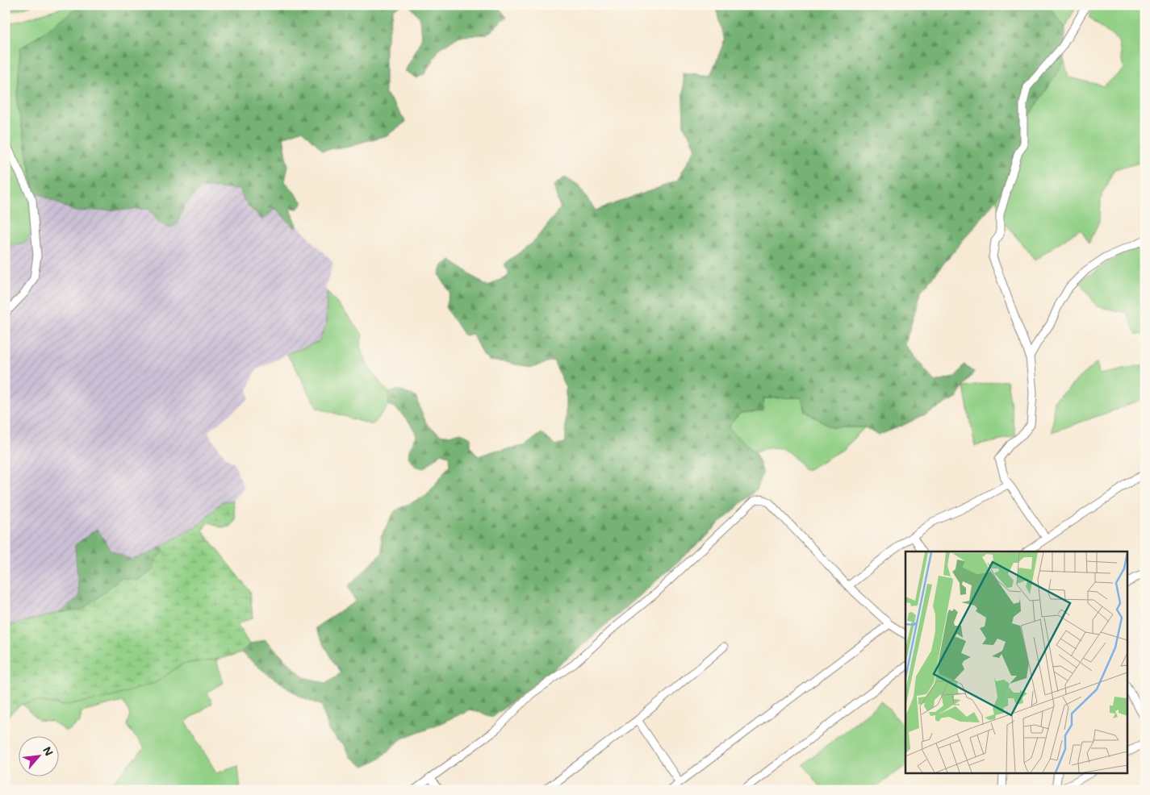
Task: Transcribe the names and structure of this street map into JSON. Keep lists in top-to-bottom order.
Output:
{
  "north": "top right"
}
